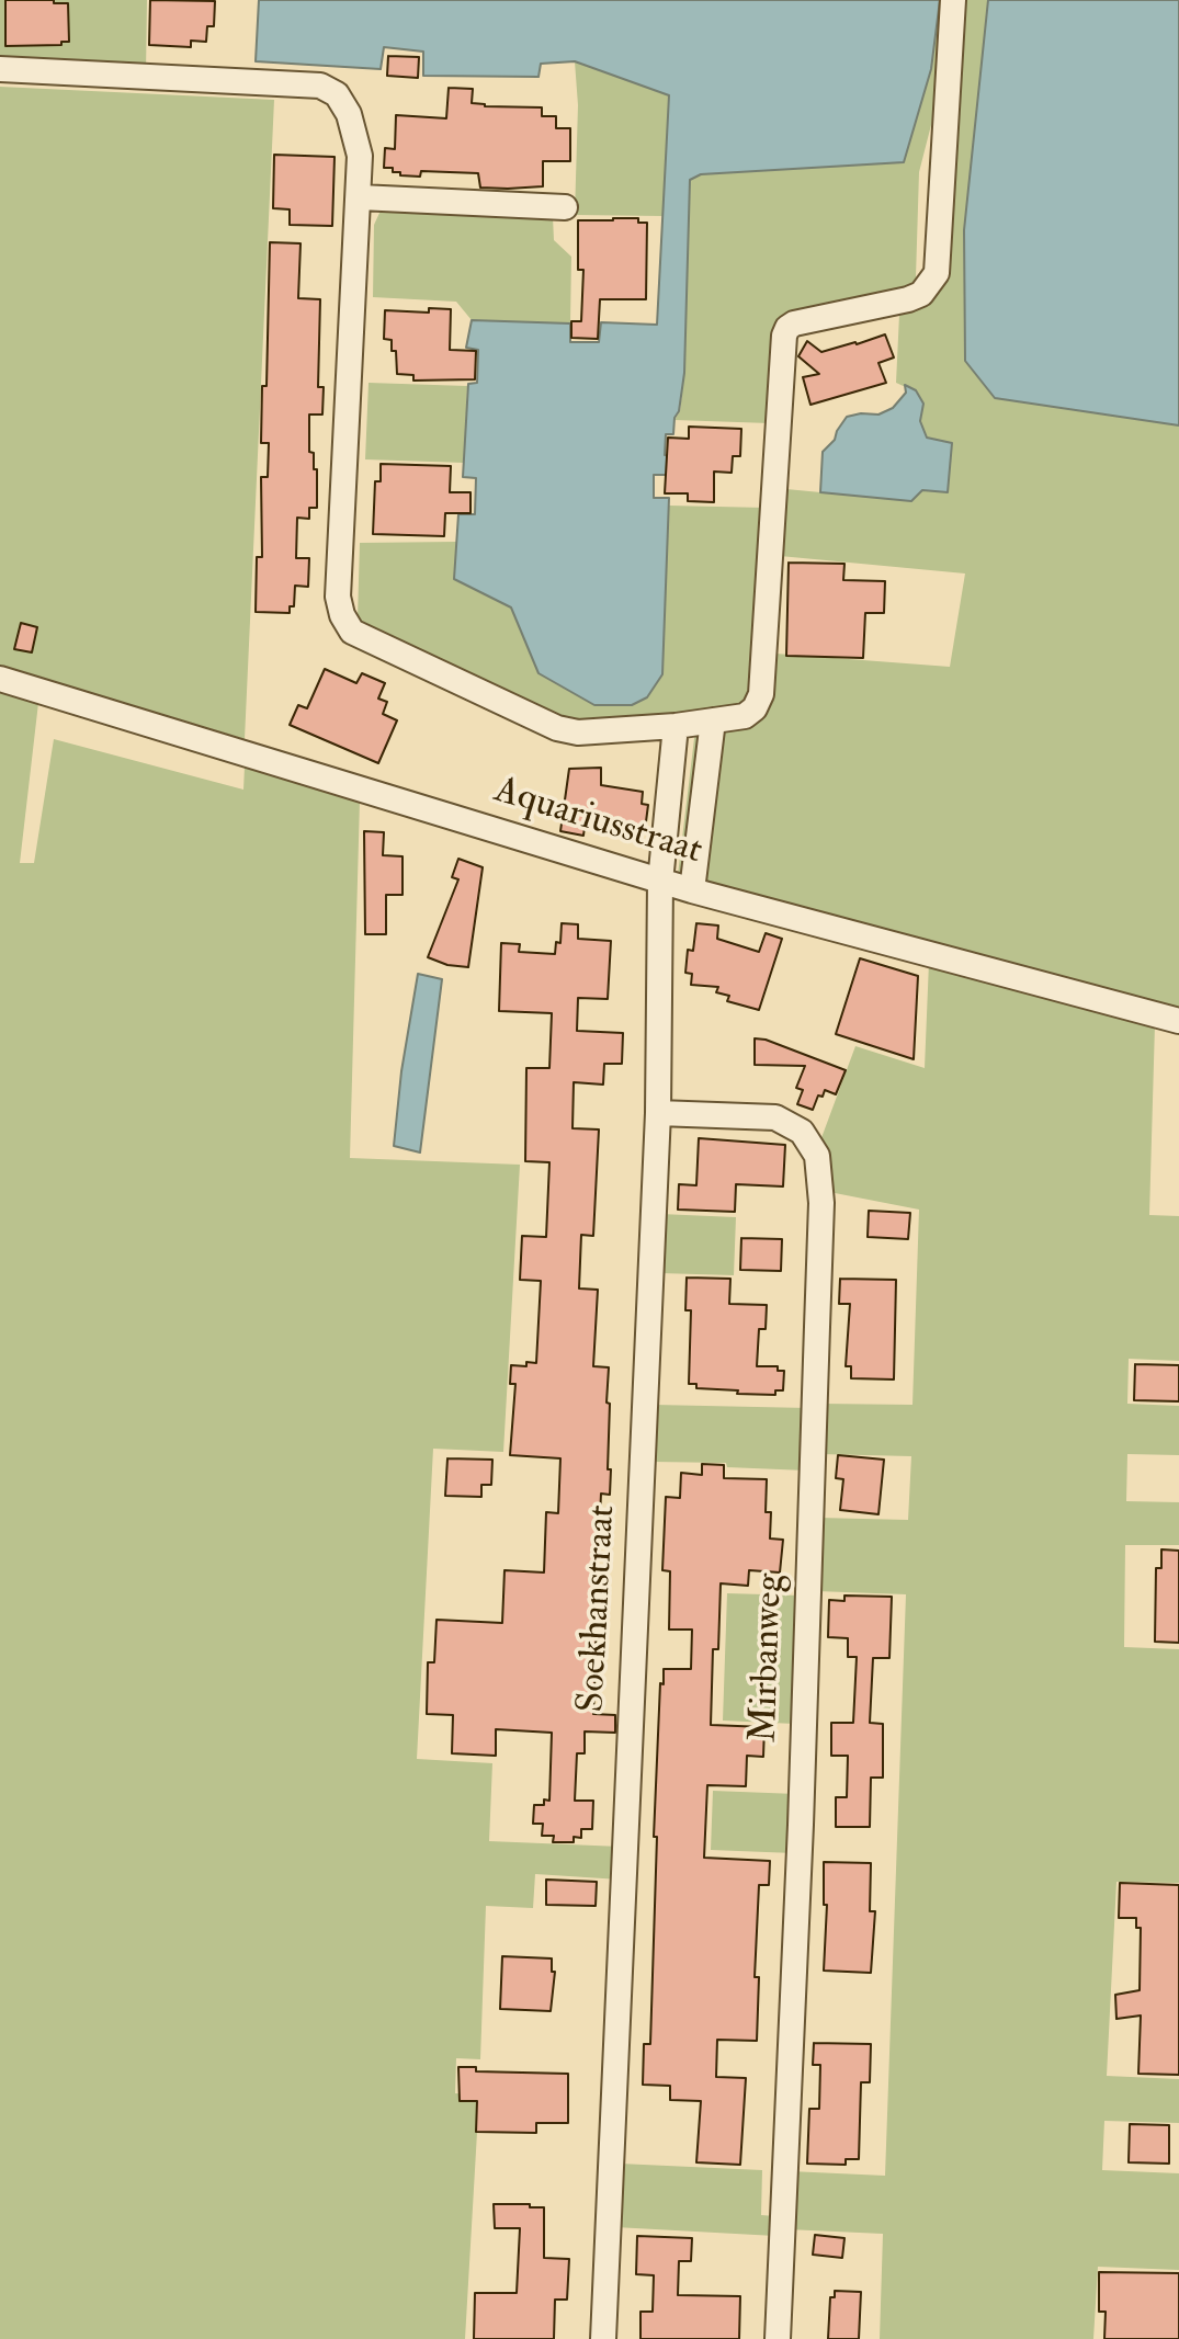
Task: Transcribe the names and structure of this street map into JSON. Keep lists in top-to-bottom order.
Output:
{
  "streets": {
    "street": ["Aquariusstraat", "Soekhanstraat", "Mirbanweg"]
  },
  "crossings": [
    ["Aquariusstraat", "Soekhanstraat"],
    ["Soekhanstraat", "Mirbanweg"]
  ]
}
